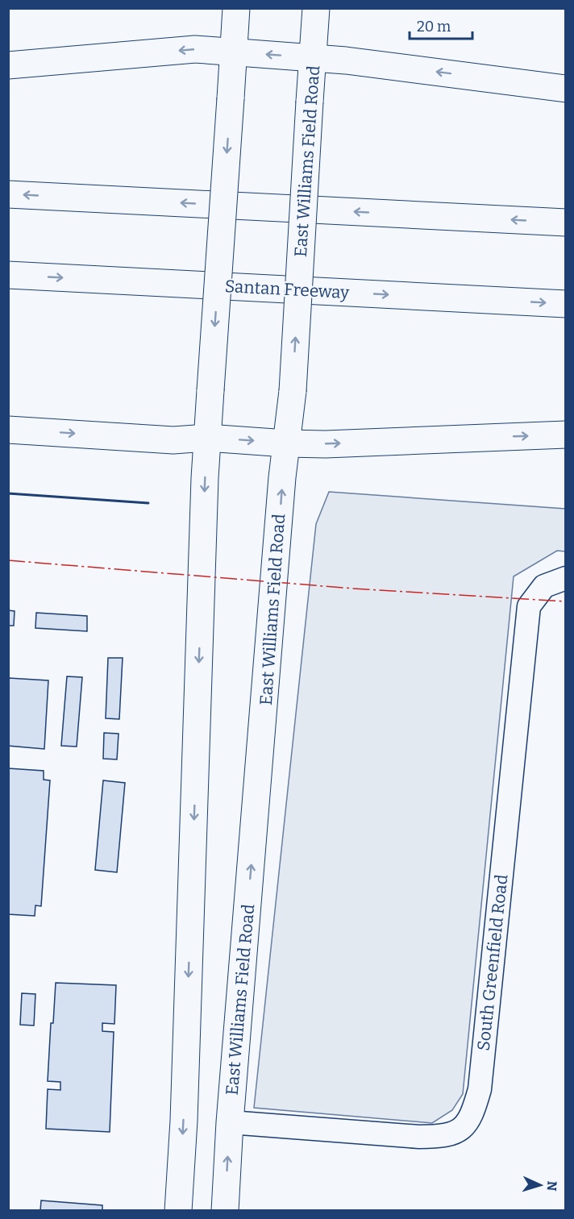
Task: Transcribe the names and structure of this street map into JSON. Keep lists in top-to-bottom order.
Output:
{
  "streets": {
    "main road": ["East Williams Field Road", "Santan Freeway"],
    "street": ["South Greenfield Road"]
  },
  "crossings": [
    ["East Williams Field Road", "South Greenfield Road"]
  ],
  "scale_bar": "20 m",
  "north": "right"
}
